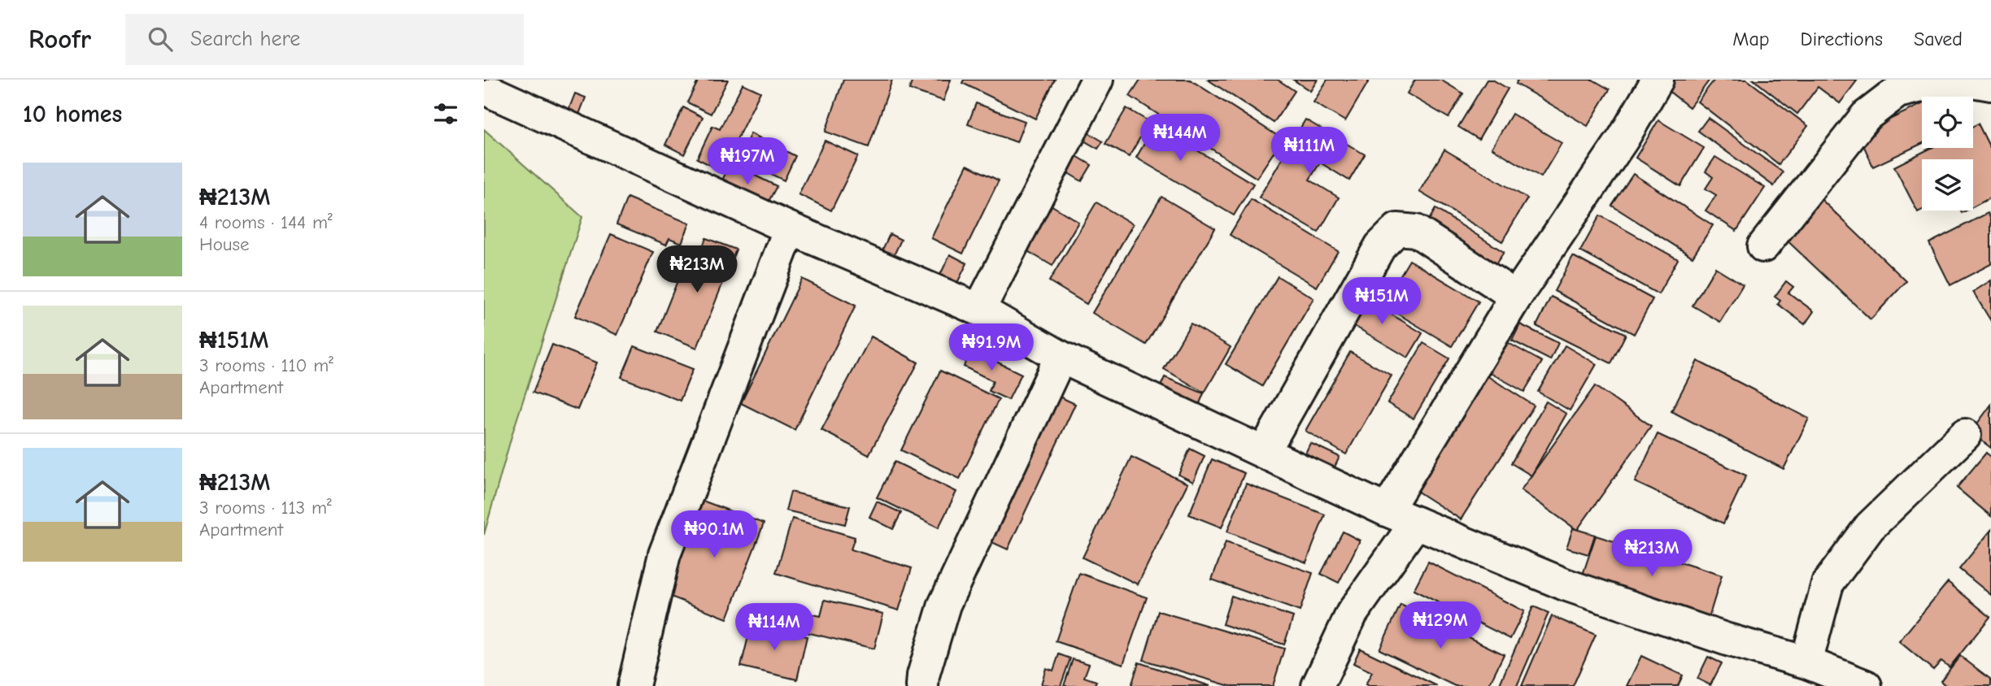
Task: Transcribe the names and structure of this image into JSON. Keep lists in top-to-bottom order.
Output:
{
  "page": {
    "header": "Roofr",
    "search": "Search here",
    "nav": ["Map", "Directions", "Saved"],
    "heading": "10 homes",
    "price": [
      "₦144M",
      "₦111M",
      "₦197M",
      "₦213M",
      "₦151M",
      "₦91.9M",
      "₦90.1M",
      "₦213M",
      "₦129M",
      "₦114M"
    ],
    "list": [
      {
        "name": "₦213M",
        "note": "4 rooms · 144 m² · House"
      },
      {
        "name": "₦151M",
        "note": "3 rooms · 110 m² · Apartment"
      },
      {
        "name": "₦213M",
        "note": "3 rooms · 113 m² · Apartment"
      }
    ]
  }
}
